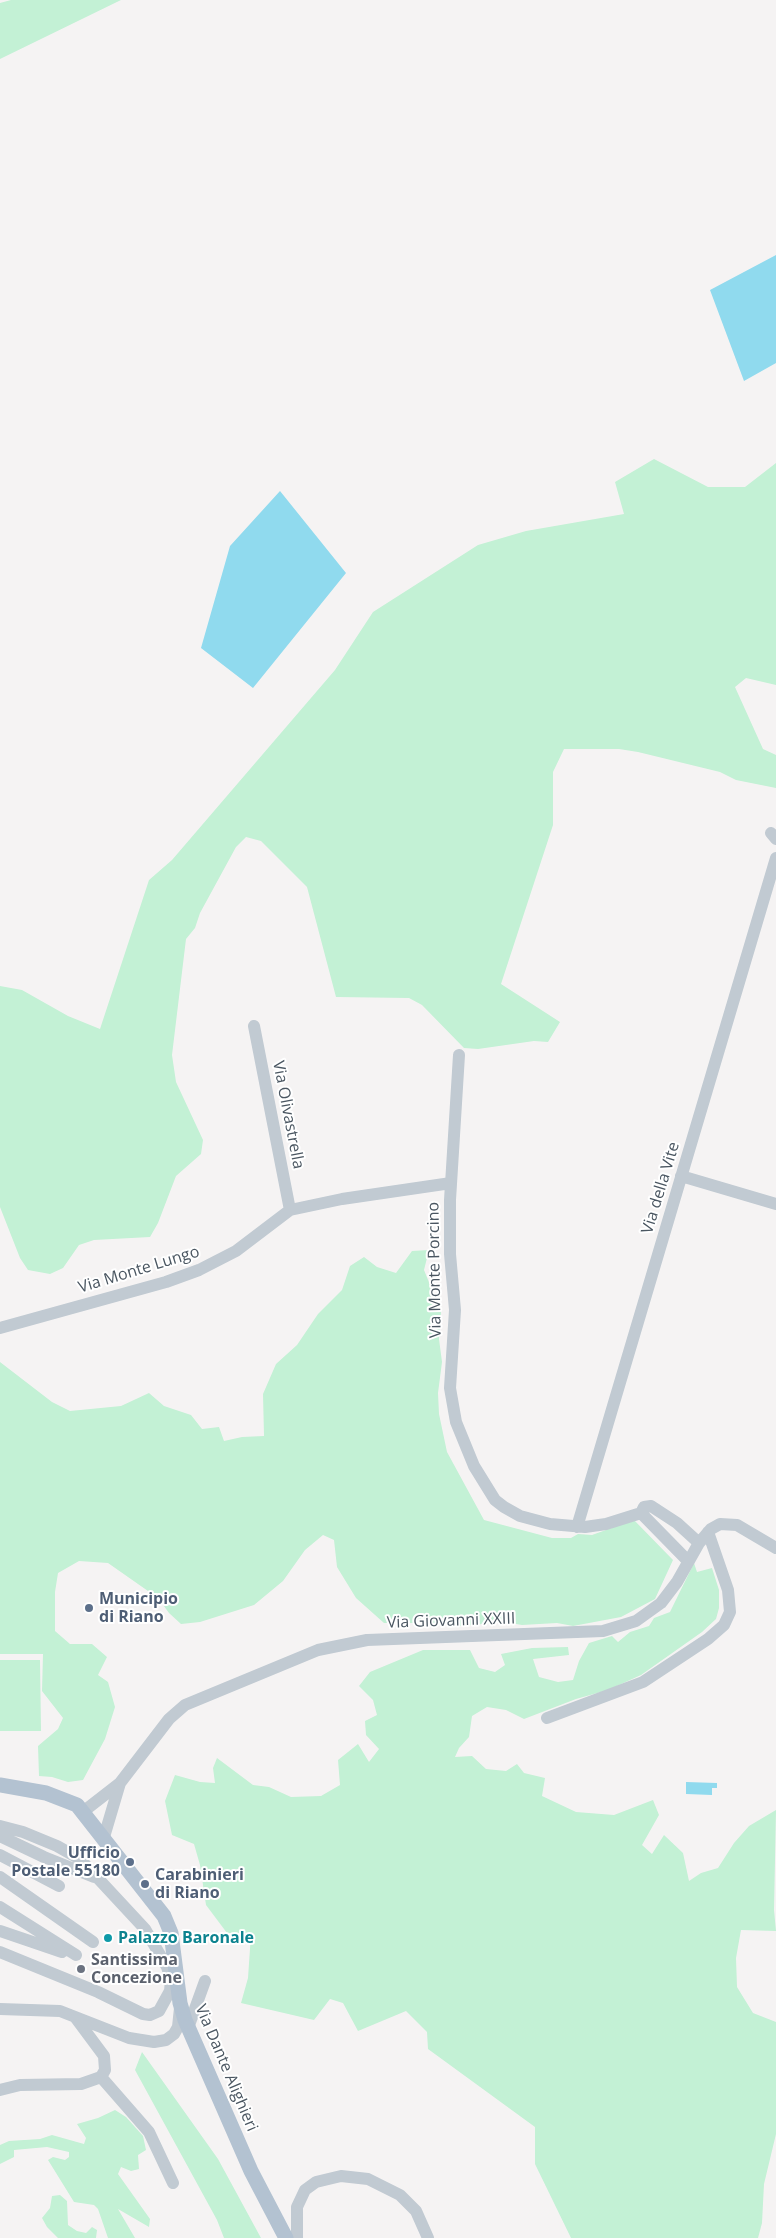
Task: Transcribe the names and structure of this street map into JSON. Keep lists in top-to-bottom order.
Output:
{
  "streets": {
    "main road": ["Via Dante Alighieri"],
    "street": [
      "Via Olivastrella",
      "Via della Vite",
      "Via Monte Lungo",
      "Via Monte Porcino",
      "Via Giovanni XXIII"
    ]
  },
  "crossings": [
    ["Via Olivastrella", "Via Monte Lungo"],
    ["Via della Vite", "Via Monte Porcino"],
    ["Via Monte Lungo", "Via Monte Porcino"],
    ["Via Monte Porcino", "Via Giovanni XXIII"],
    ["Via Giovanni XXIII", "Via Dante Alighieri"]
  ],
  "places": [
    "Municipio di Riano",
    "Ufficio Postale 55180",
    "Carabinieri di Riano",
    "Palazzo Baronale",
    "Santissima Concezione"
  ]
}
